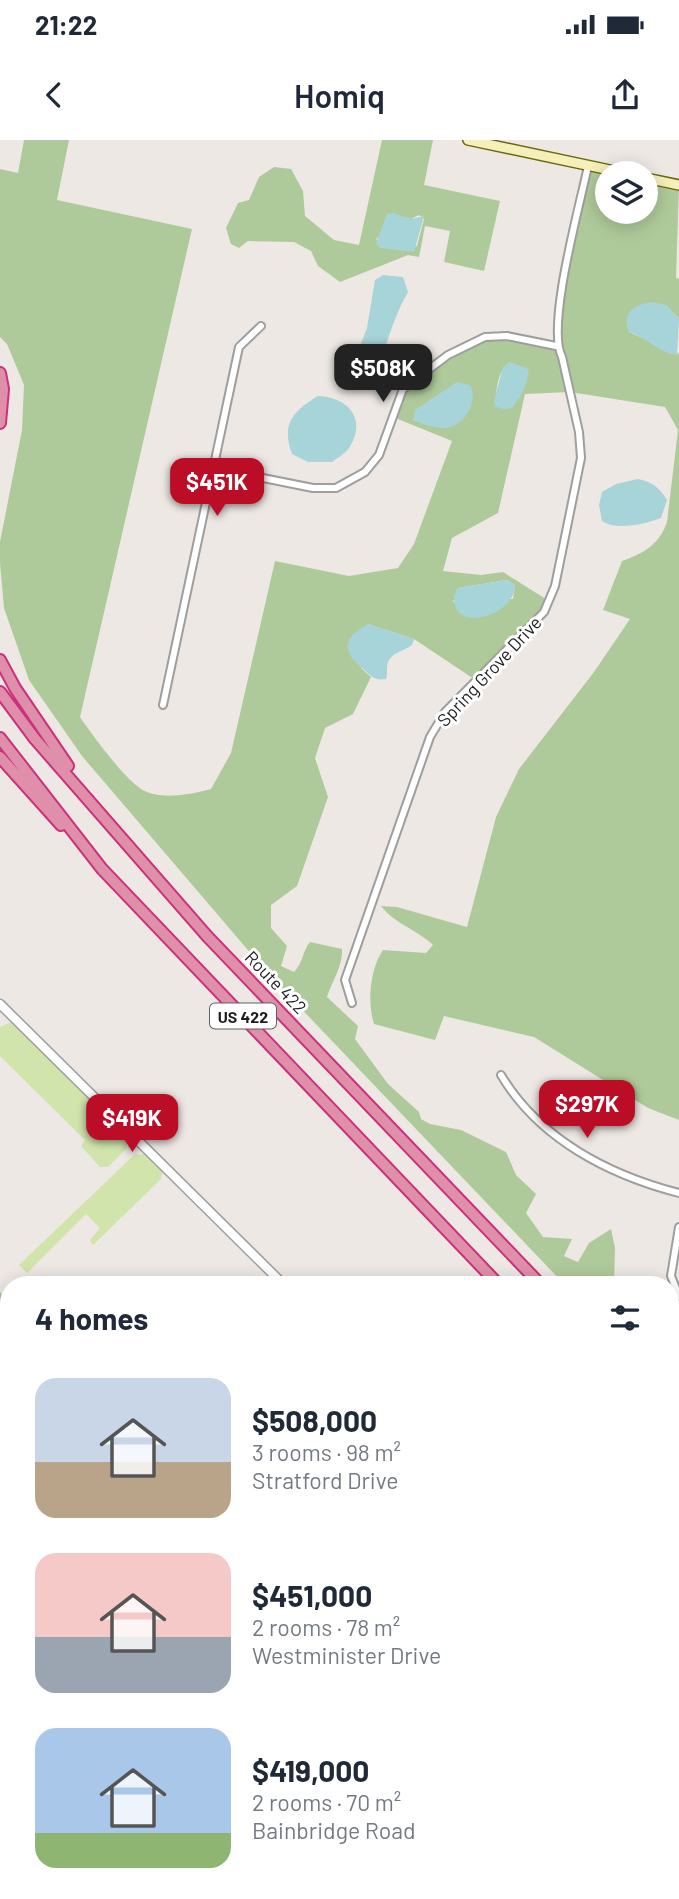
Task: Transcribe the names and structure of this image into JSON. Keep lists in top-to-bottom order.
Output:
{
  "streets": {
    "highway": ["Route 422", "US 422"],
    "street": ["Spring Grove Drive"]
  },
  "page": {
    "status": "21:22",
    "header": "Homiq",
    "price": [
      "$508K",
      "$451K",
      "$297K",
      "$419K"
    ],
    "heading": "4 homes",
    "list": [
      {
        "name": "$508,000",
        "note": "3 rooms · 98 m² · Stratford Drive"
      },
      {
        "name": "$451,000",
        "note": "2 rooms · 78 m² · Westminister Drive"
      },
      {
        "name": "$419,000",
        "note": "2 rooms · 70 m² · Bainbridge Road"
      }
    ]
  }
}
